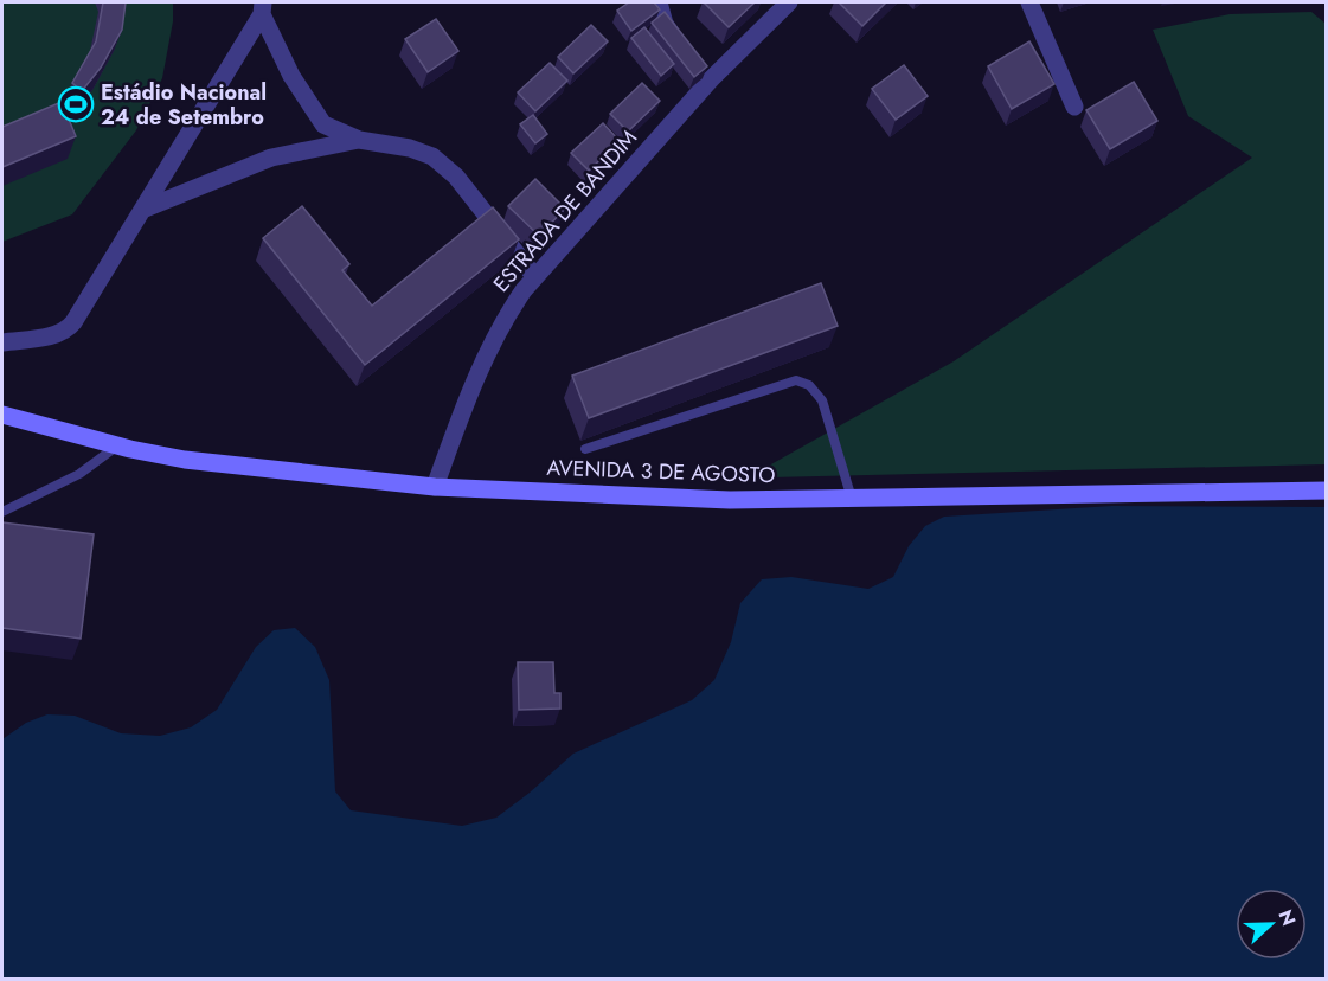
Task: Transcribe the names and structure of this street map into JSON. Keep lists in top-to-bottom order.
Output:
{
  "streets": {
    "street": ["ESTRADA DE BANDIM", "AVENIDA 3 DE AGOSTO"]
  },
  "crossings": [
    ["ESTRADA DE BANDIM", "AVENIDA 3 DE AGOSTO"]
  ],
  "places": {
    "sports": ["Estádio Nacional 24 de Setembro"]
  },
  "north": "right"
}
